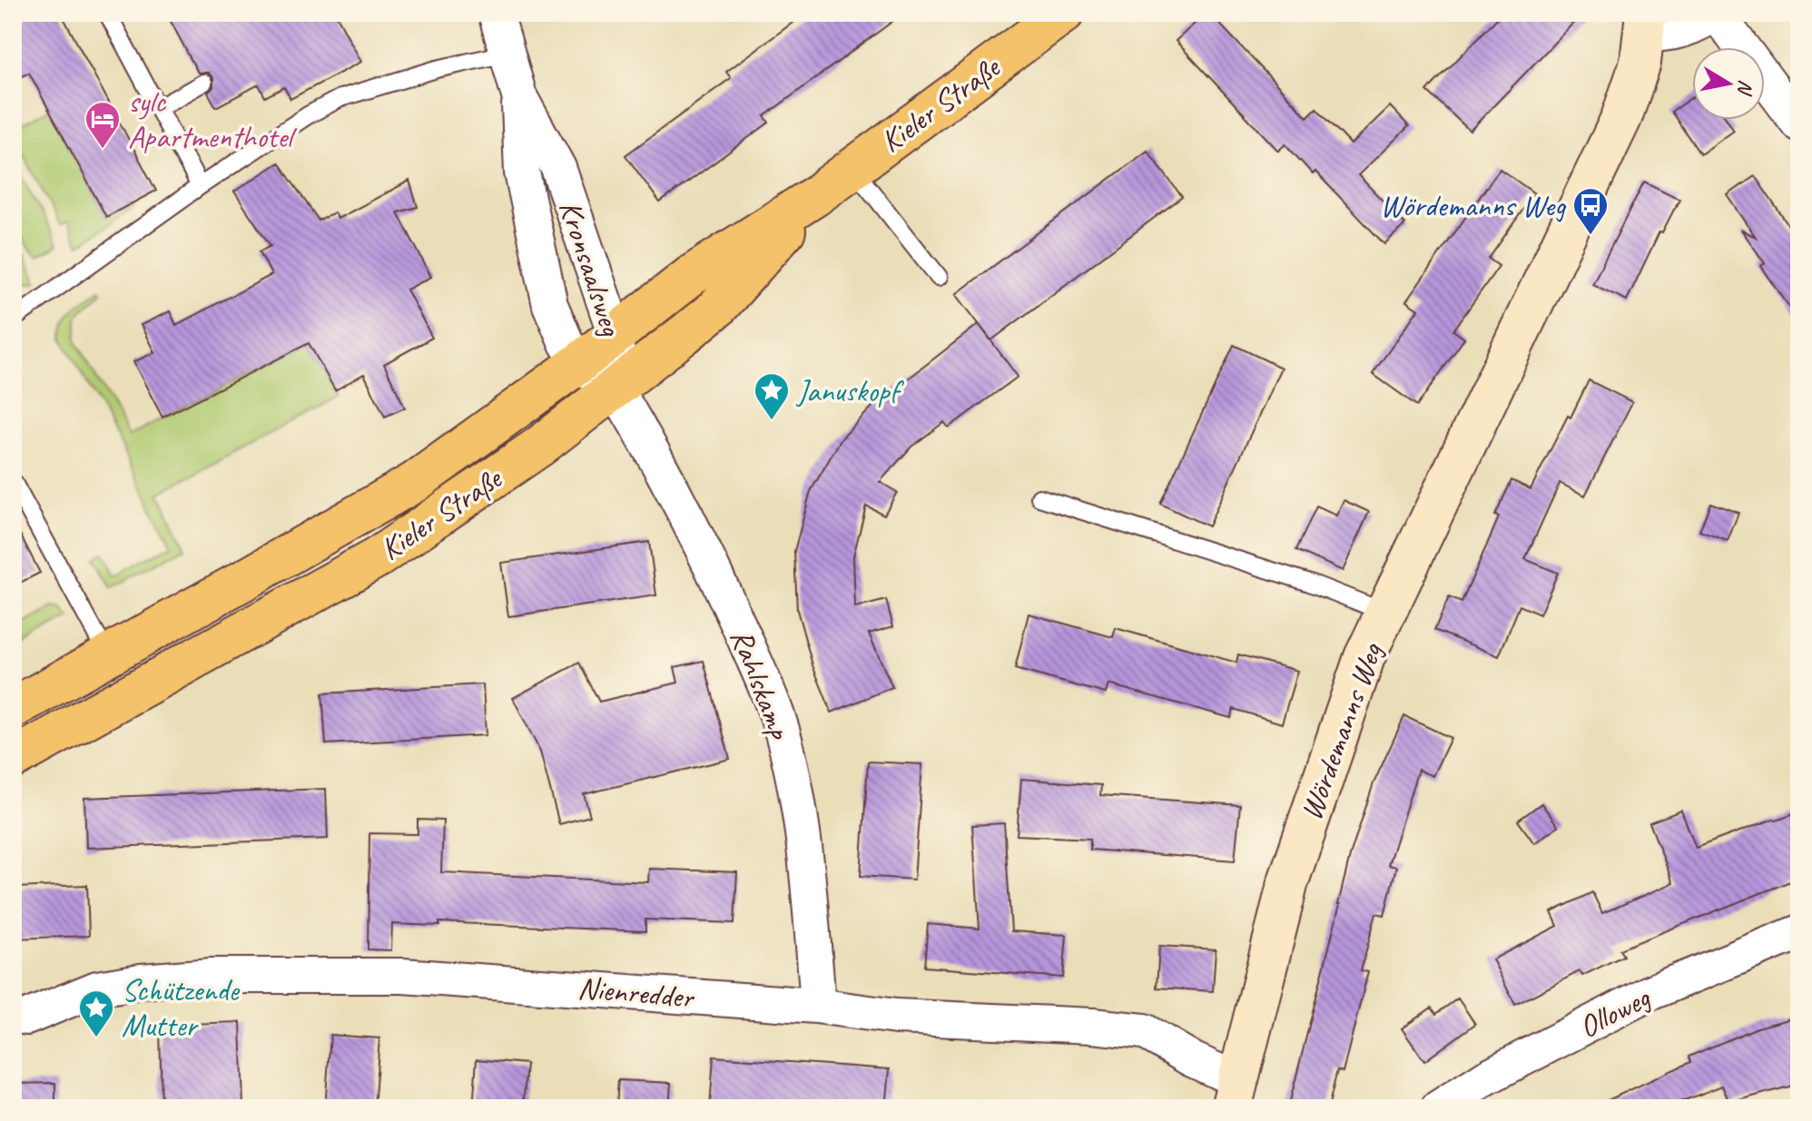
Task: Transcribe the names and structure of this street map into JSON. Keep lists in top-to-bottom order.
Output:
{
  "streets": {
    "main road": ["Kieler Straße"],
    "street": [
      "Kronsaalsweg",
      "Rahlskamp",
      "Wördemanns Weg",
      "Nienredder",
      "Olloweg"
    ]
  },
  "crossings": [
    ["Kieler Straße", "Kronsaalsweg"],
    ["Kieler Straße", "Rahlskamp"],
    ["Kronsaalsweg", "Rahlskamp"],
    ["Rahlskamp", "Nienredder"],
    ["Wördemanns Weg", "Nienredder"]
  ],
  "places": {
    "hotel": ["sylc Apartmenthotel"],
    "bus stop": ["Wördemanns Weg"],
    "place": ["Januskopf", "Schützende Mutter"]
  },
  "north": "right"
}
